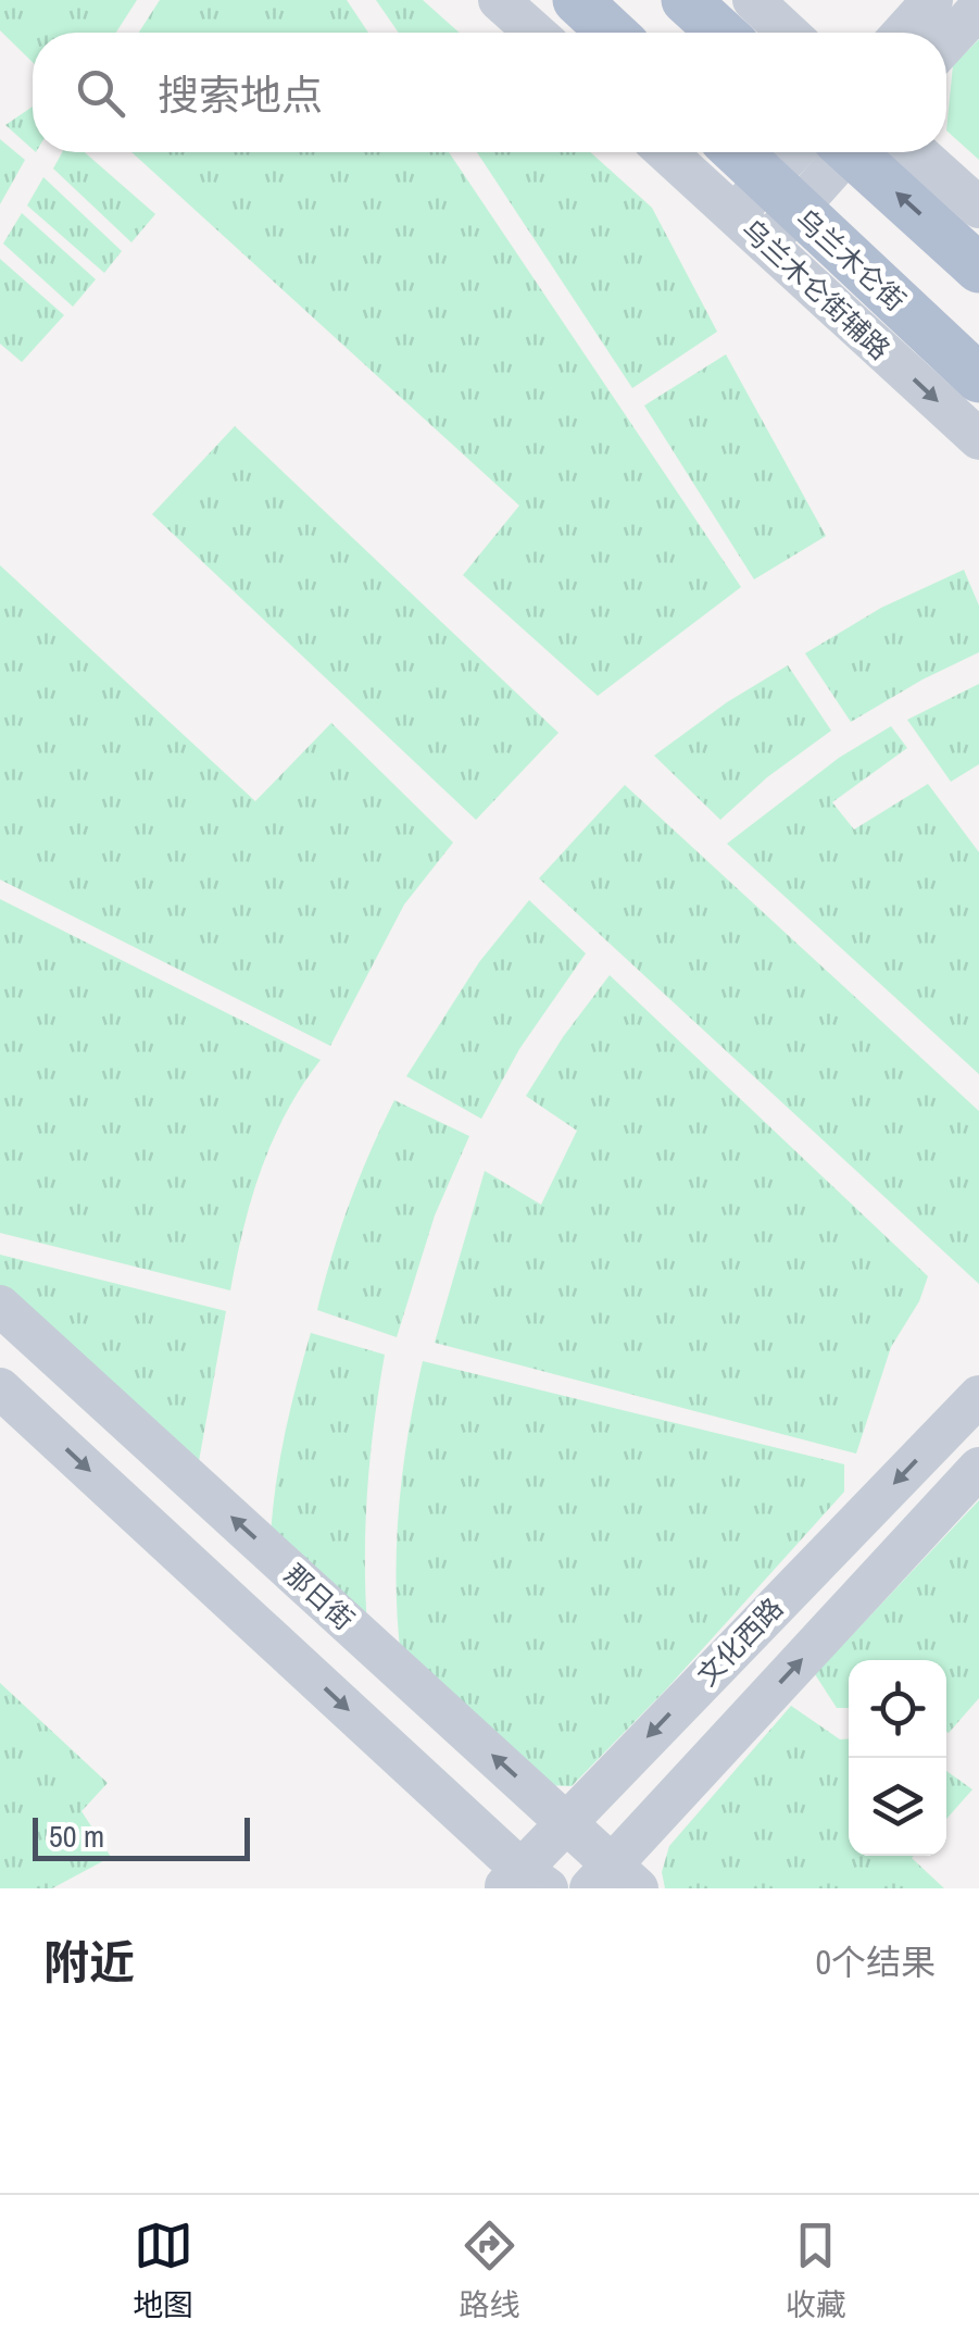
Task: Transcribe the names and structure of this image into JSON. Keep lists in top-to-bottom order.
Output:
{
  "streets": {
    "main road": ["乌兰木仑街"],
    "street": ["乌兰木仑街辅路", "那日街", "文化西路"]
  },
  "crossings": [
    ["乌兰木仑街", "乌兰木仑街辅路"],
    ["那日街", "文化西路"]
  ],
  "one_way": ["乌兰木仑街辅路"],
  "scale_bar": "50 m",
  "page": {
    "search": "搜索地点",
    "scale": "50 m",
    "heading": ["附近", "0个结果"],
    "nav": ["地图", "路线", "收藏"]
  }
}
